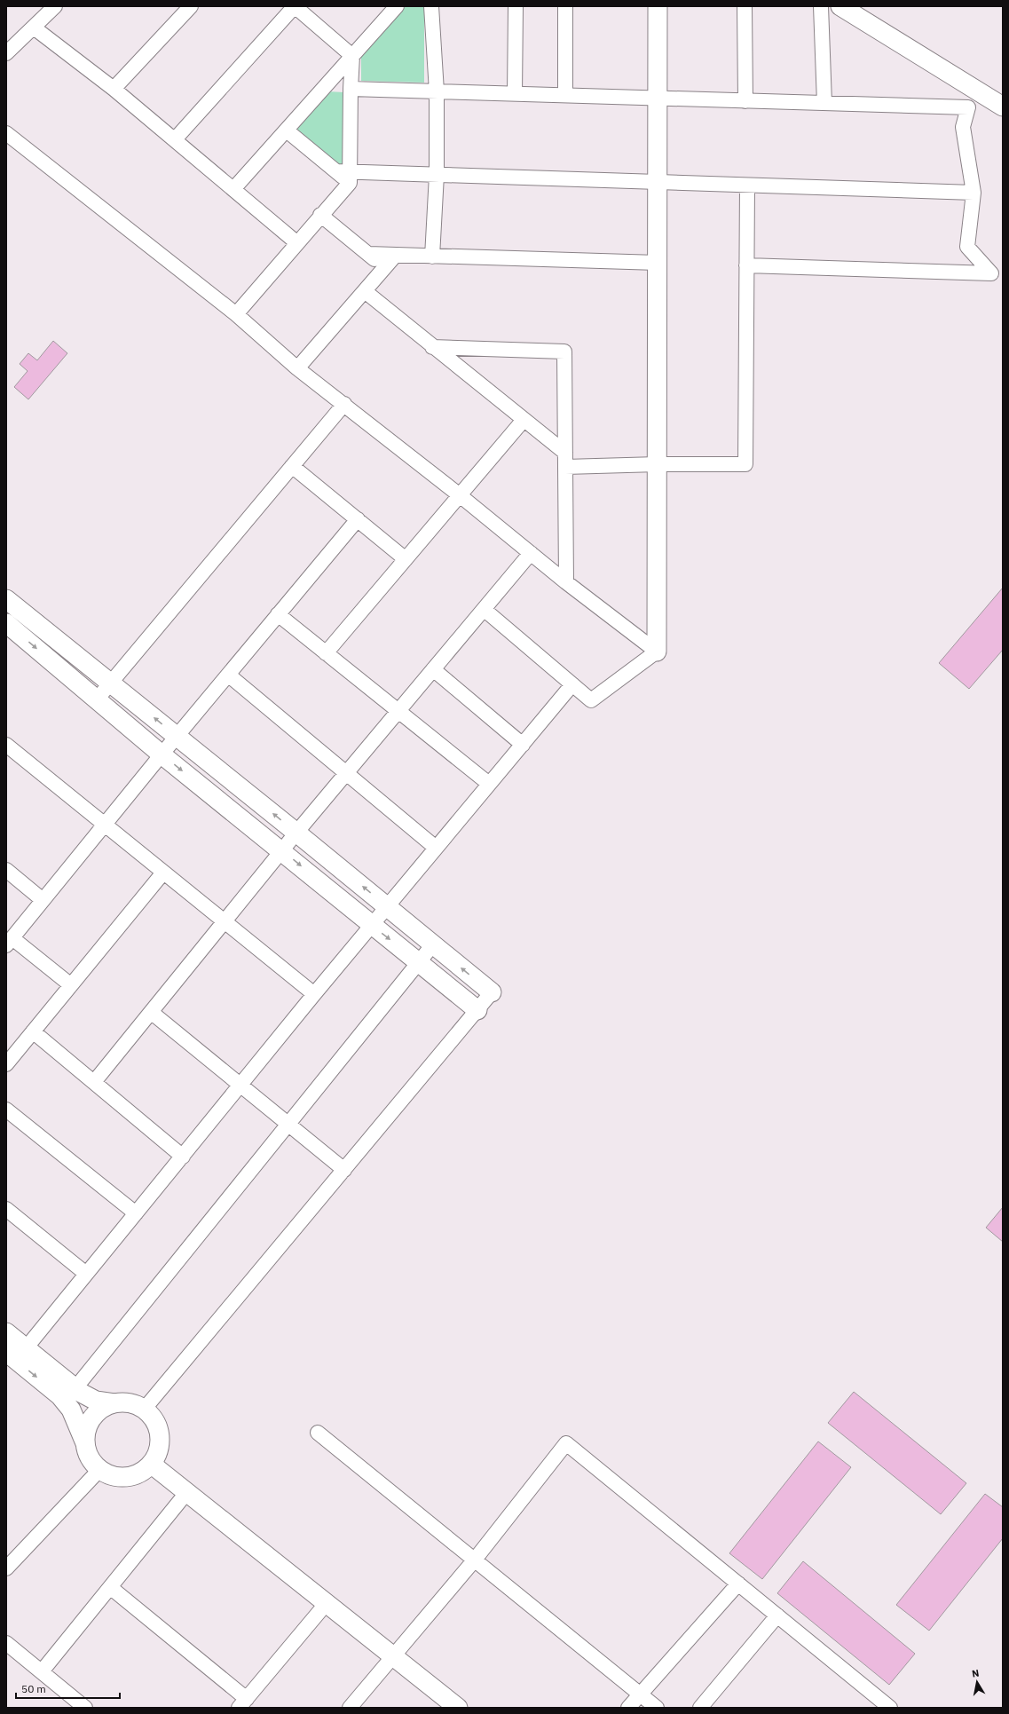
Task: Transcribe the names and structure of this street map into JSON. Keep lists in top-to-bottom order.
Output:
{
  "scale_bar": "50 m",
  "north": "top"
}
